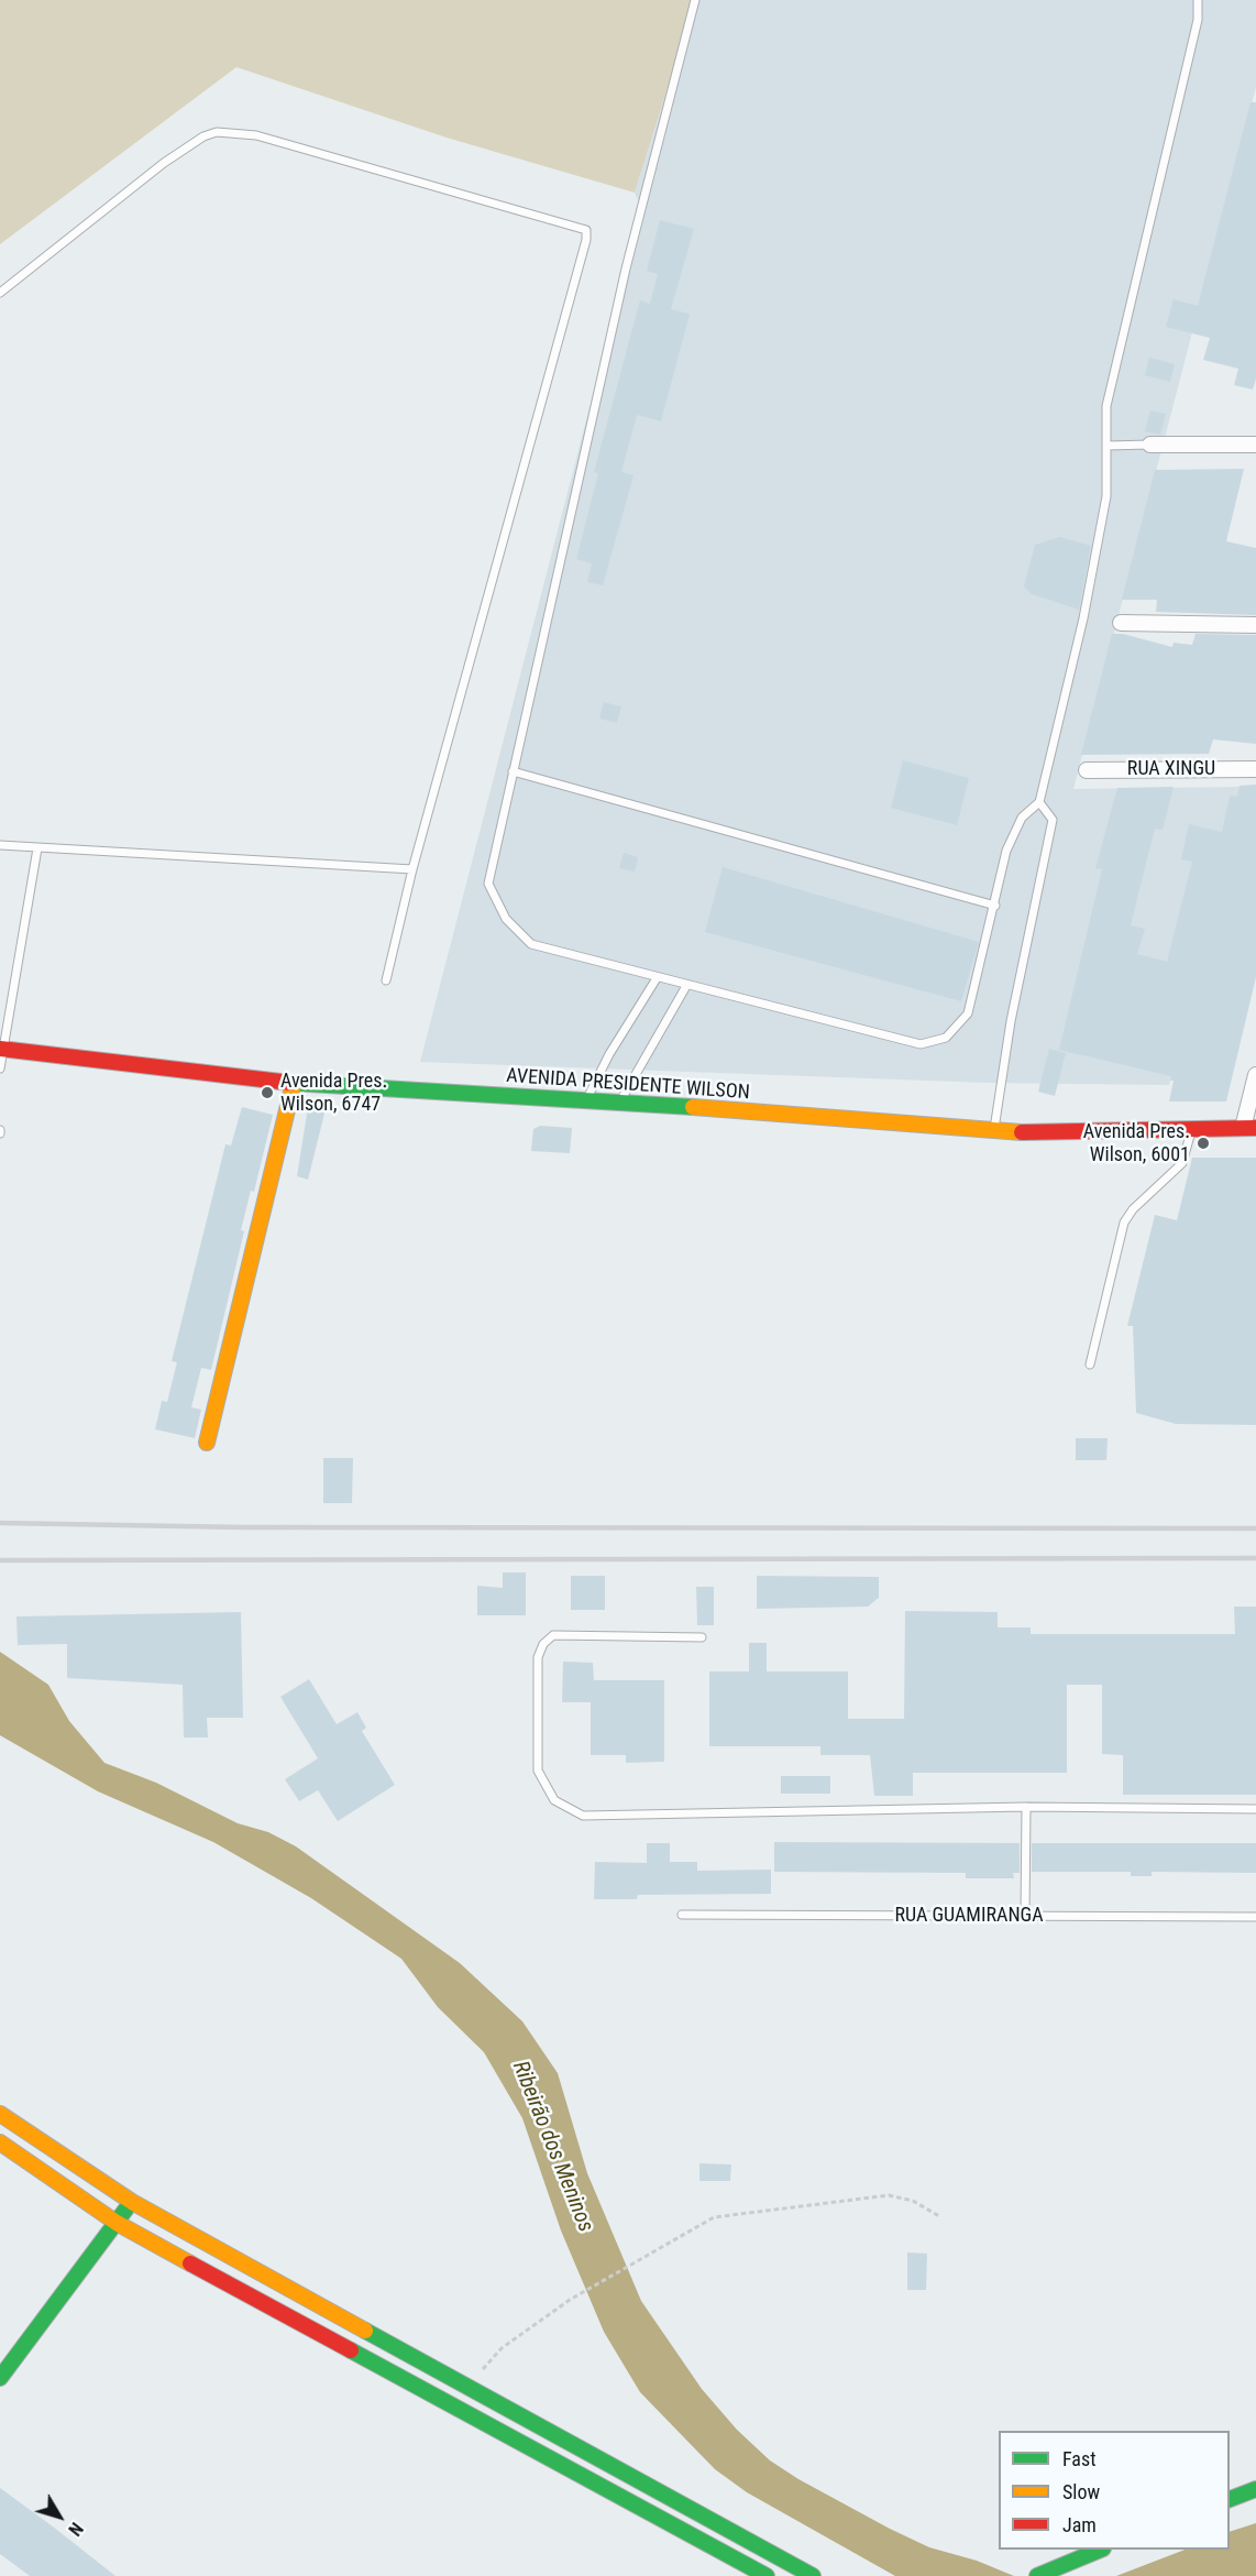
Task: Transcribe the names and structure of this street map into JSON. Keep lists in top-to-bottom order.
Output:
{
  "streets": {
    "main road": ["AVENIDA PRESIDENTE WILSON"],
    "street": ["RUA XINGU"],
    "lane": ["RUA GUAMIRANGA"]
  },
  "water": ["Ribeirão dos Meninos"],
  "places": ["Avenida Pres. Wilson, 6747", "Avenida Pres. Wilson, 6001"],
  "legend": ["Fast", "Slow", "Jam"],
  "north": "bottom right"
}
